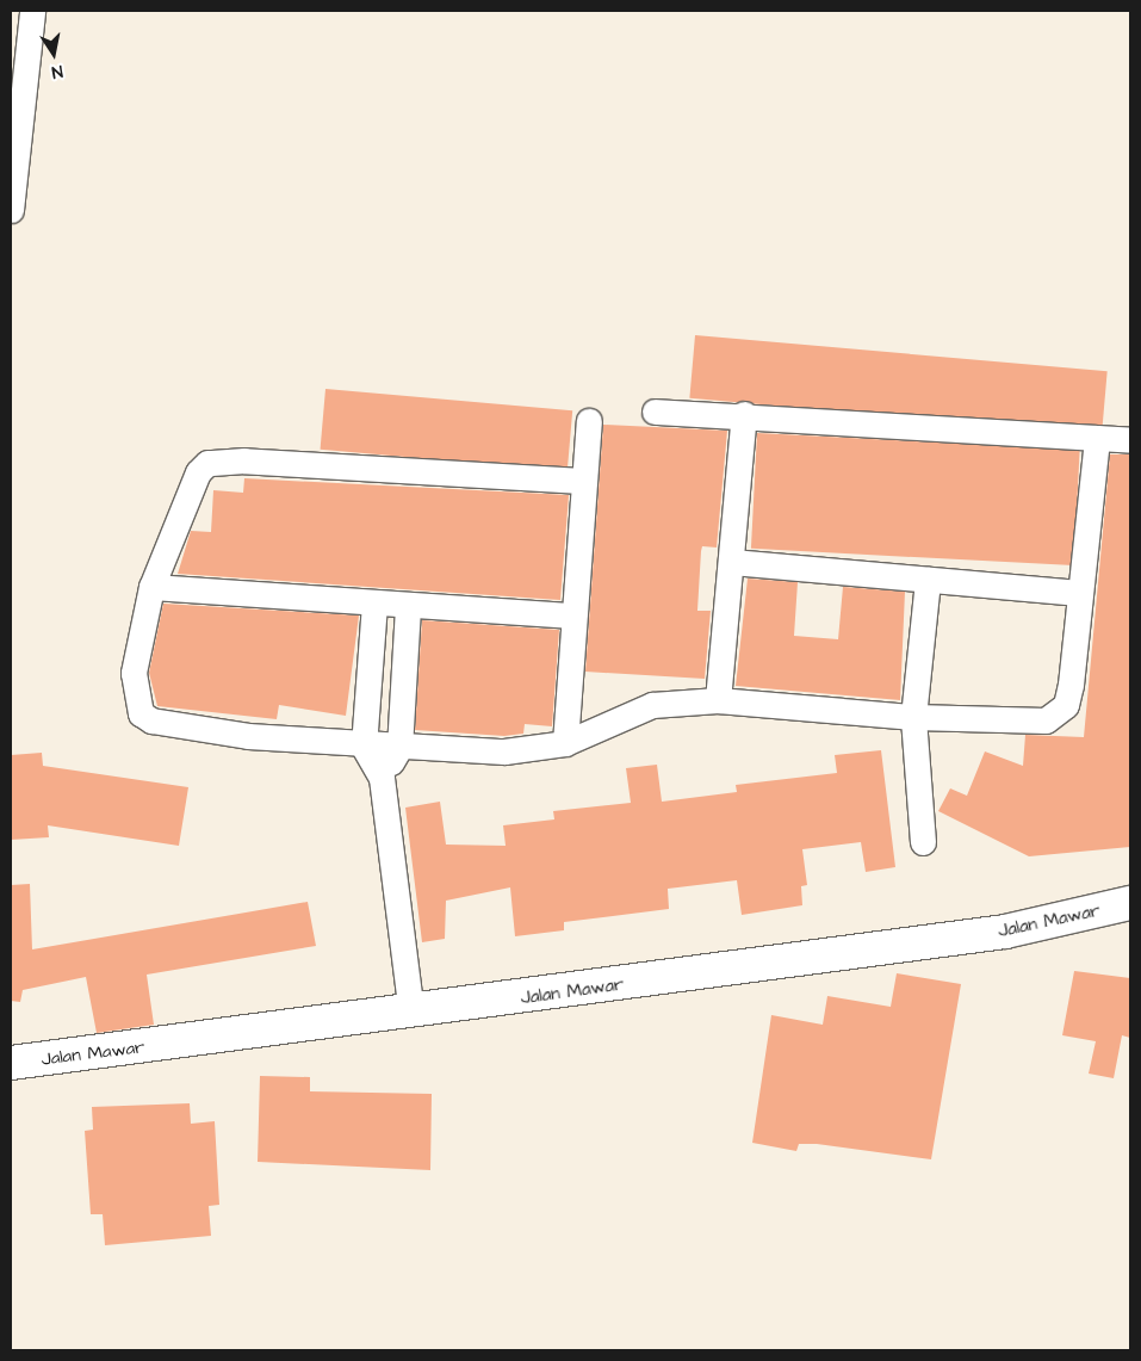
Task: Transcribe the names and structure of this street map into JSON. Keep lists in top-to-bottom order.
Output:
{
  "streets": {
    "street": ["Jalan Mawar"]
  },
  "north": "bottom"
}
